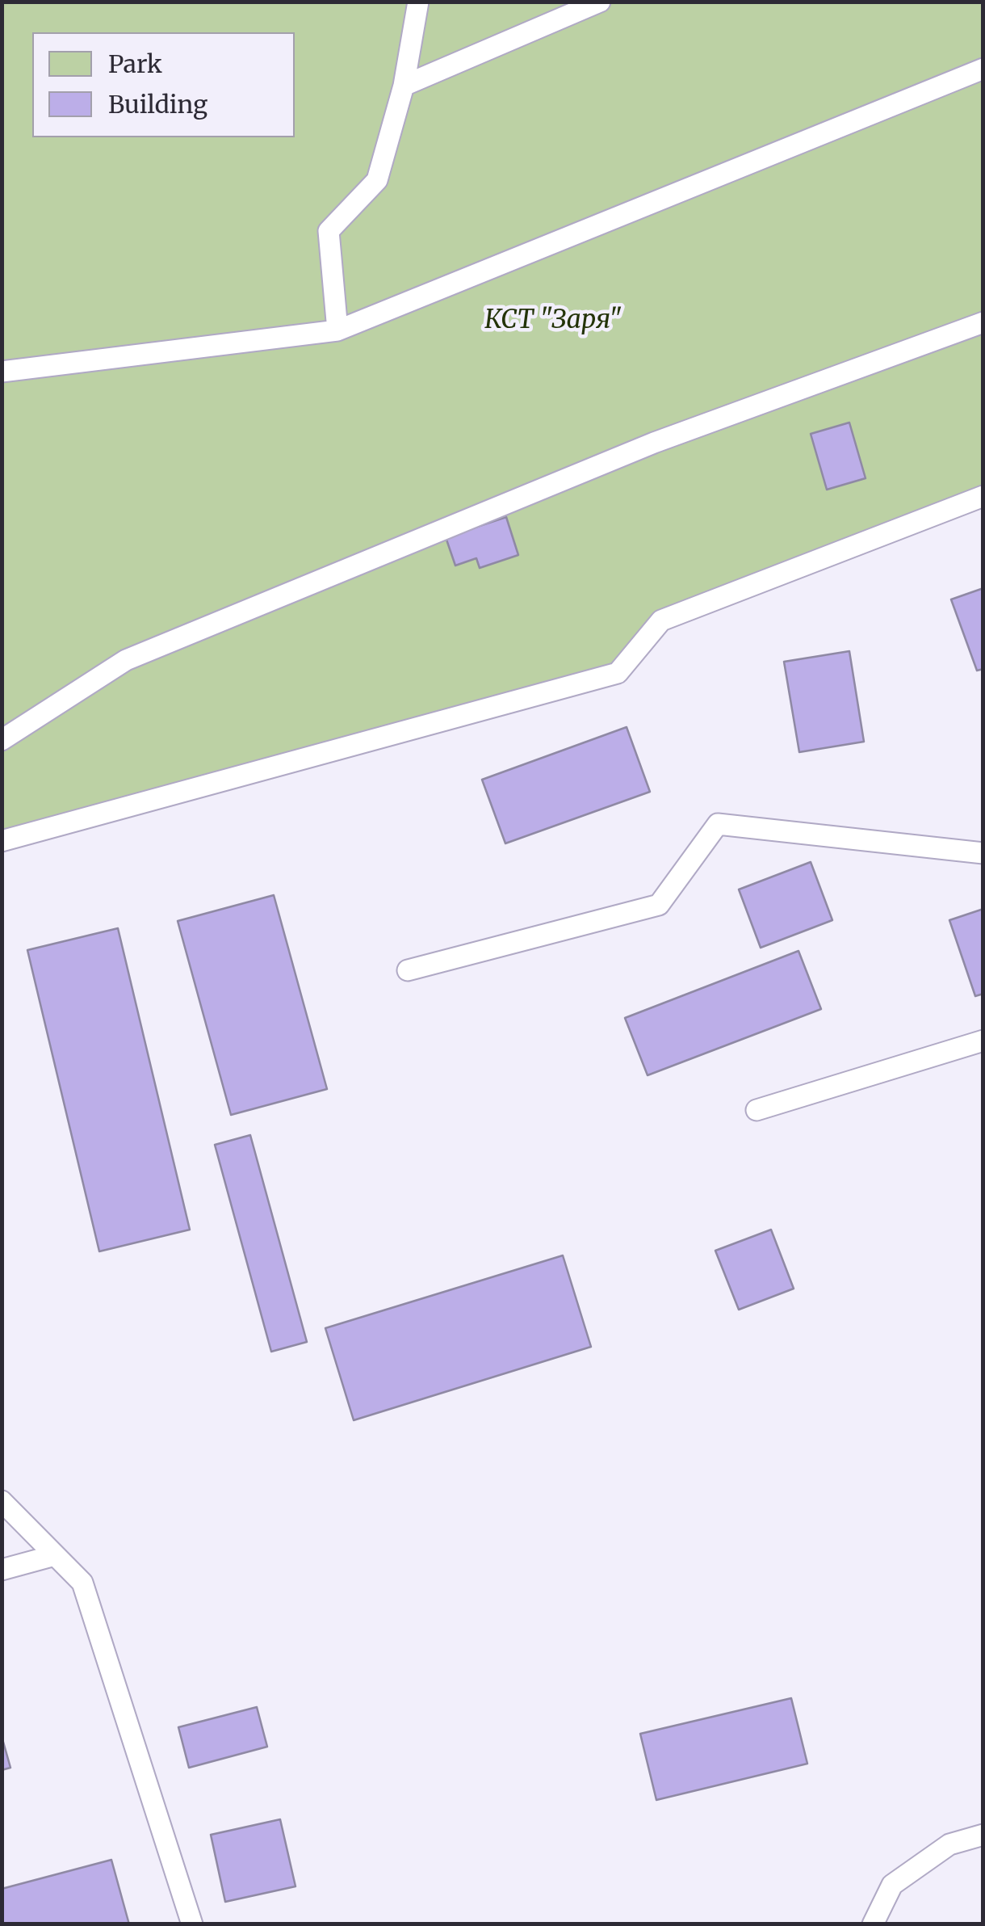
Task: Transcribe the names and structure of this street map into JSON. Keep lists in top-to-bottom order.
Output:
{
  "parks": ["КСТ \"Заря\""],
  "legend": ["Park", "Building"]
}
